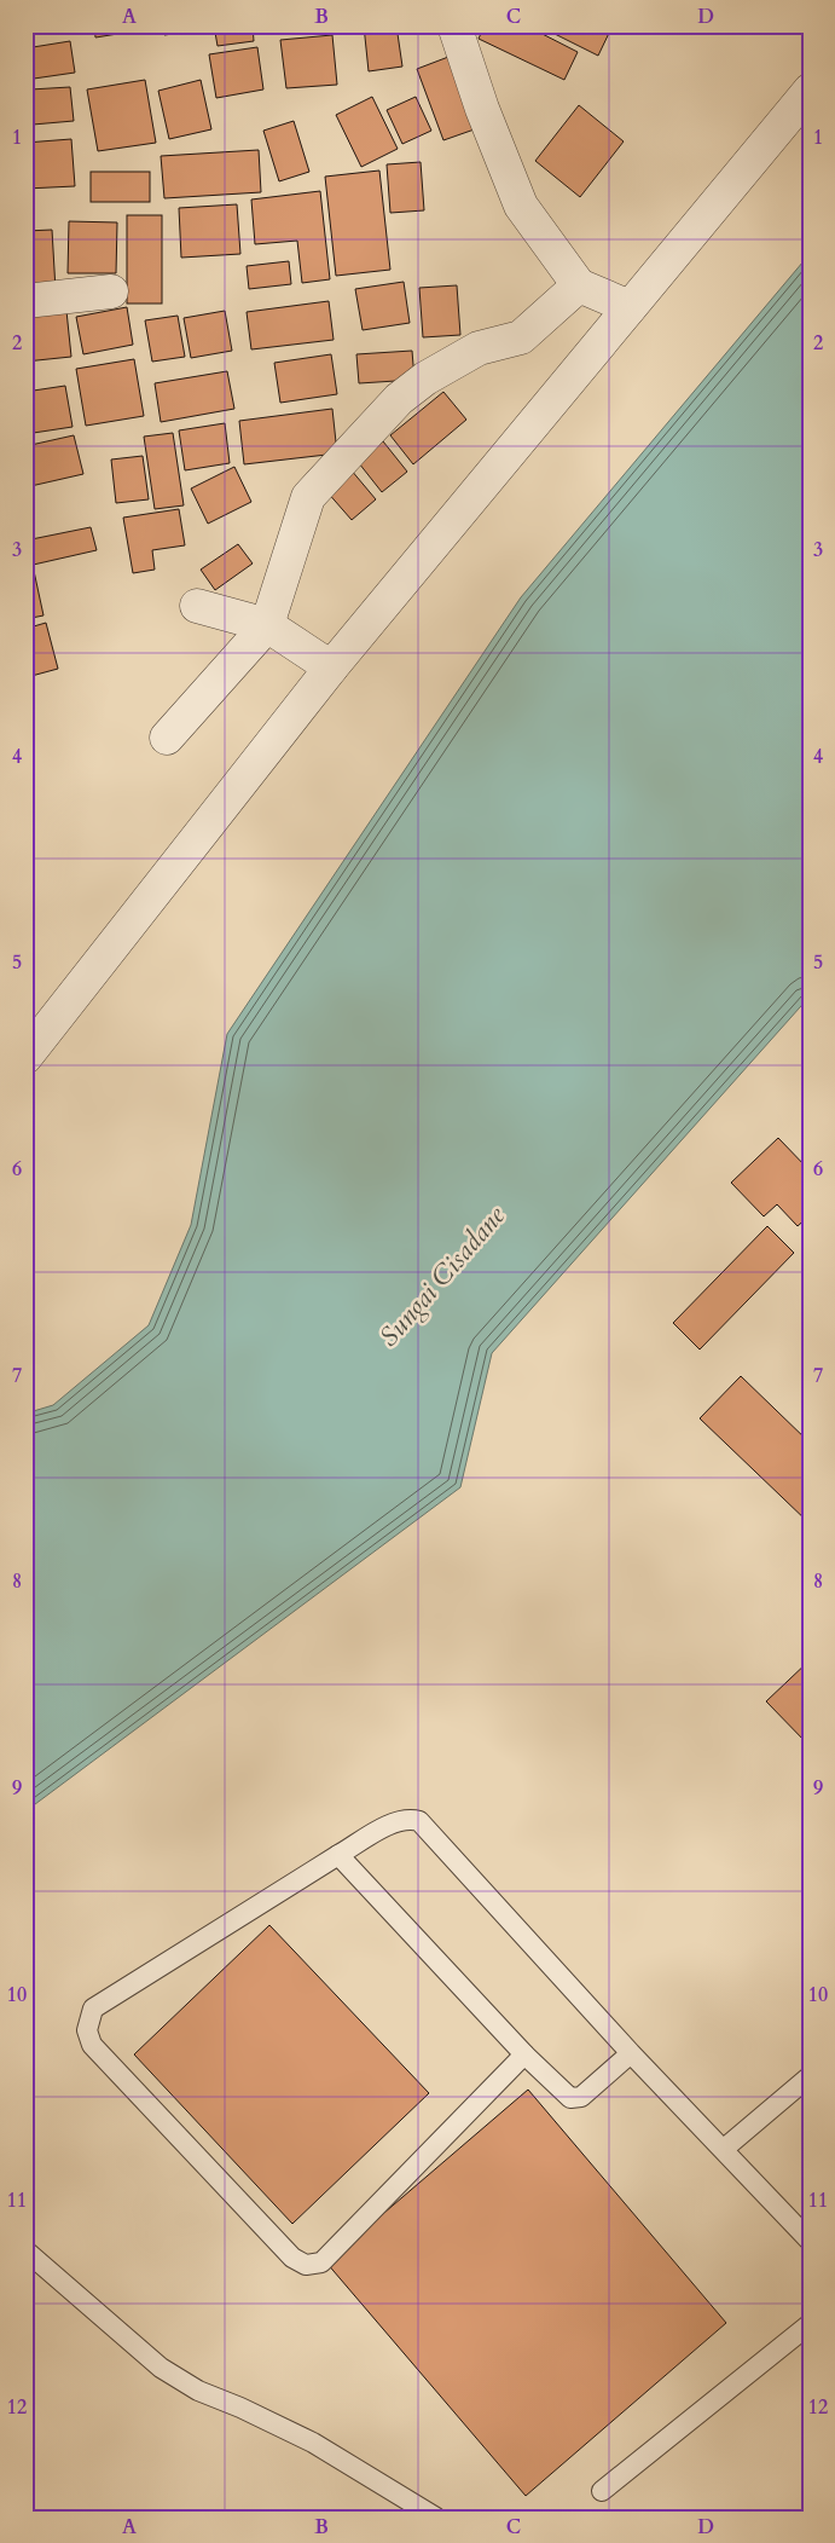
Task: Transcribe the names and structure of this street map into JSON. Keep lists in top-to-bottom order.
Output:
{
  "water": ["Sungai Cisadane"],
  "grid": {
    "columns": [
      "A",
      "B",
      "C",
      "D"
    ],
    "rows": [
      "1",
      "2",
      "3",
      "4",
      "5",
      "6",
      "7",
      "8",
      "9",
      "10",
      "11",
      "12"
    ]
  }
}
